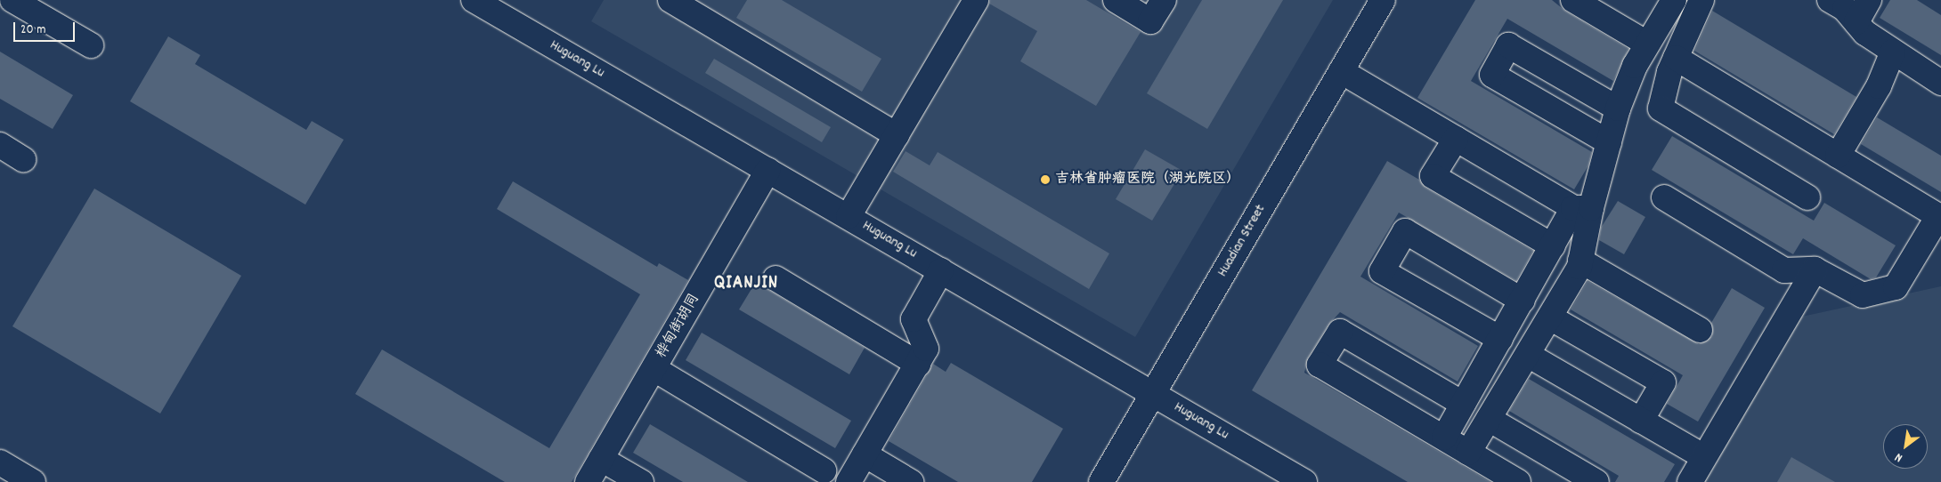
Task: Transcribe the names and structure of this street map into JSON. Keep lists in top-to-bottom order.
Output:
{
  "streets": {
    "street": ["Huguang Lu", "Huadian Street", "桦甸街胡同"]
  },
  "crossings": [
    ["Huguang Lu", "Huadian Street"],
    ["Huguang Lu", "桦甸街胡同"]
  ],
  "districts": ["QIANJIN"],
  "places": ["吉林省肿瘤医院（湖光院区）"],
  "scale_bar": "20 m",
  "north": "bottom left"
}
